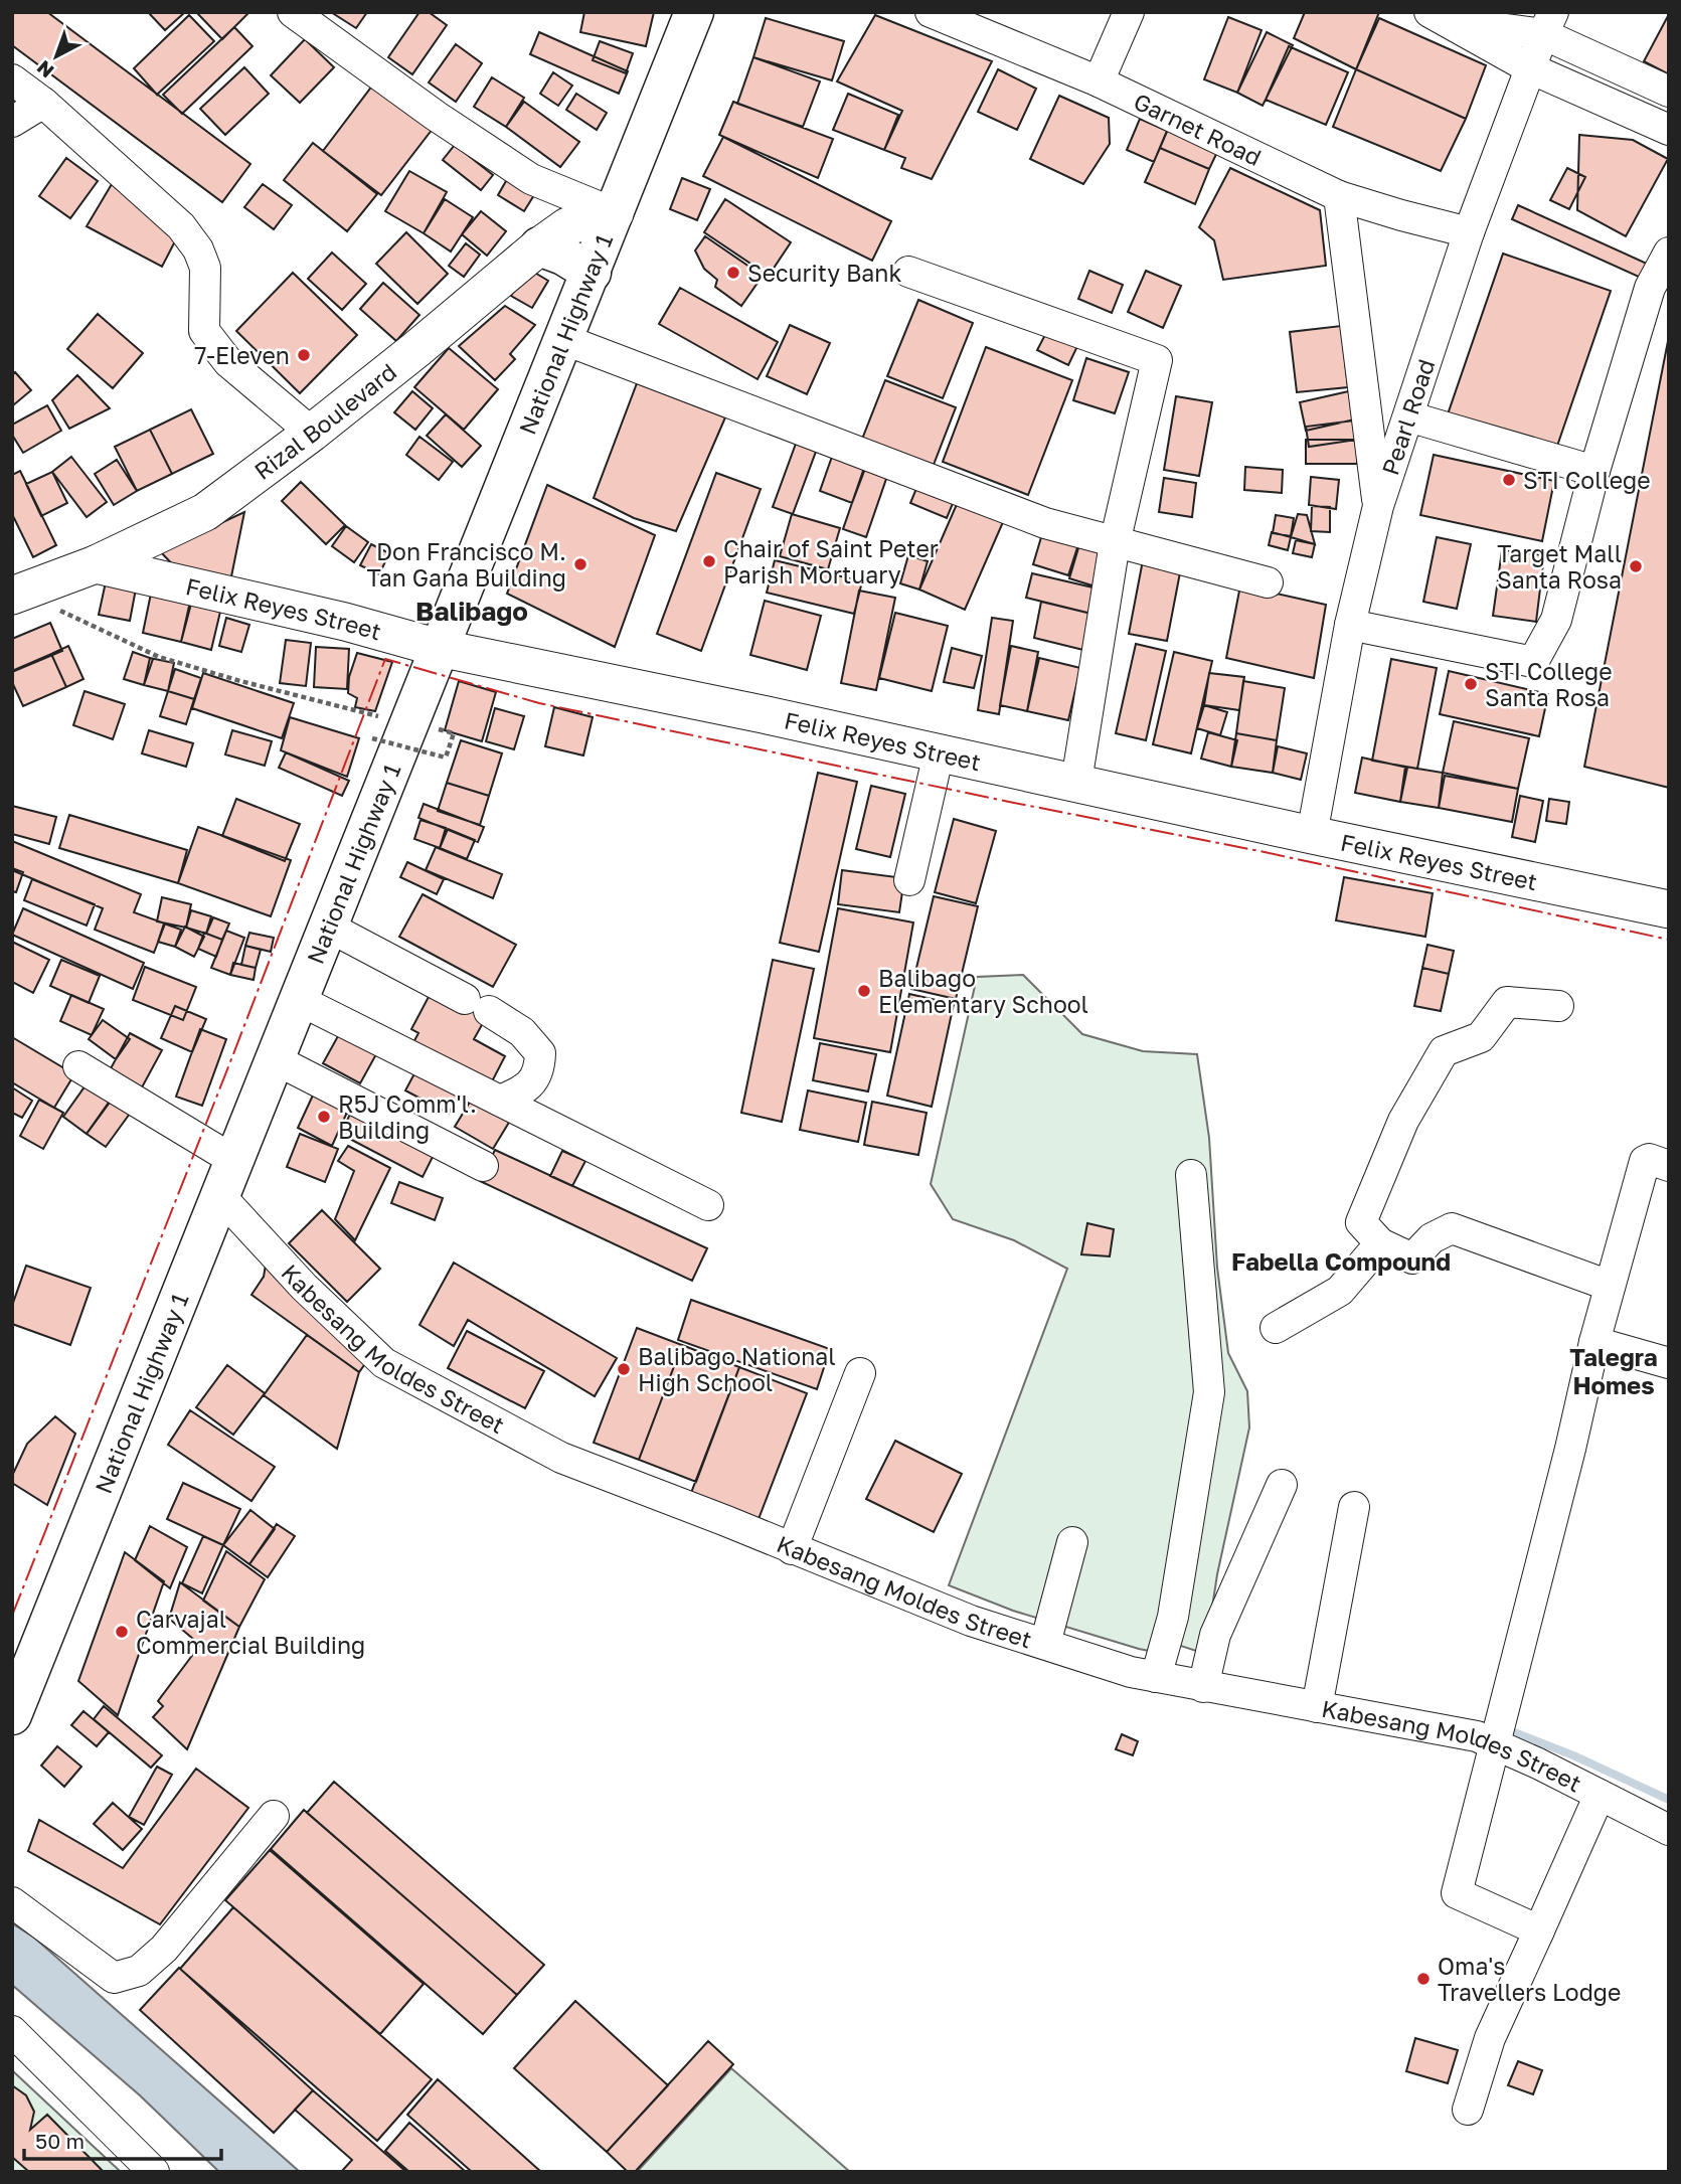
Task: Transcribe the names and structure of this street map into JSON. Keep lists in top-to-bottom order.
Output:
{
  "streets": {
    "highway": ["National Highway 1"],
    "main road": ["Rizal Boulevard", "Felix Reyes Street"],
    "street": ["Garnet Road", "Pearl Road", "Kabesang Moldes Street"]
  },
  "crossings": [
    ["Garnet Road", "Pearl Road"],
    ["National Highway 1", "Rizal Boulevard"],
    ["National Highway 1", "Felix Reyes Street"],
    ["National Highway 1", "Kabesang Moldes Street"],
    ["Pearl Road", "Felix Reyes Street"],
    ["Rizal Boulevard", "Felix Reyes Street"]
  ],
  "districts": ["Balibago", "Fabella Compound", "Talegra Homes"],
  "places": [
    "Security Bank",
    "7-Eleven",
    "STI College",
    "Chair of Saint Peter Parish Mortuary",
    "Don Francisco M. Tan Gana Building",
    "Target Mall Santa Rosa",
    "STI College Santa Rosa",
    "Balibago Elementary School",
    "R5J Comm'l. Building",
    "Balibago National High School",
    "Carvajal Commercial Building",
    "Oma's Travellers Lodge"
  ],
  "scale_bar": "50 m",
  "north": "bottom left"
}
